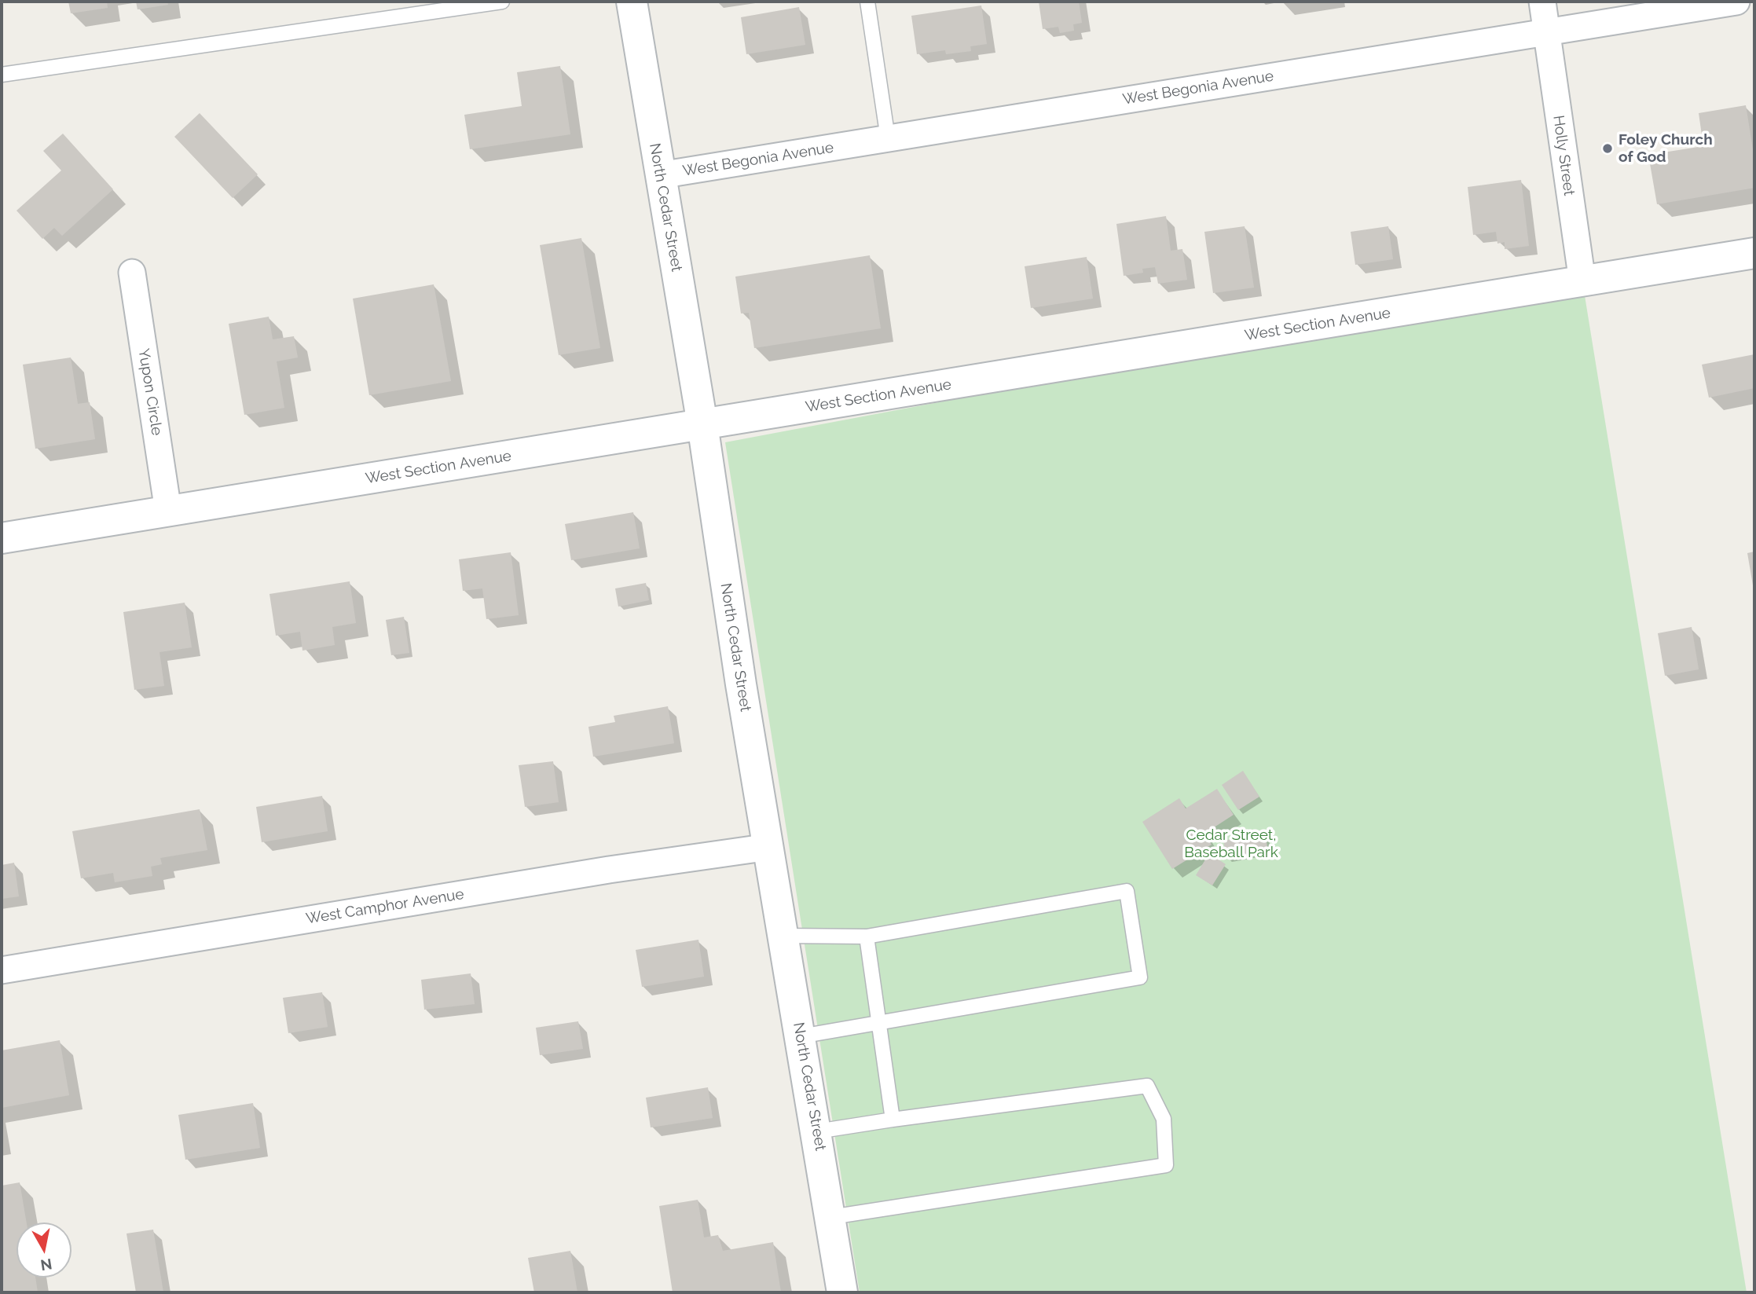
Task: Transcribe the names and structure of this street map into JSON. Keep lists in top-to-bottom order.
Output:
{
  "streets": {
    "street": [
      "West Begonia Avenue",
      "Holly Street",
      "North Cedar Street",
      "West Section Avenue",
      "Yupon Circle",
      "West Camphor Avenue"
    ]
  },
  "crossings": [
    ["West Begonia Avenue", "Holly Street"],
    ["West Begonia Avenue", "North Cedar Street"],
    ["Holly Street", "West Section Avenue"],
    ["North Cedar Street", "West Section Avenue"],
    ["North Cedar Street", "West Camphor Avenue"],
    ["West Section Avenue", "Yupon Circle"]
  ],
  "parks": ["Cedar Street, Baseball Park"],
  "places": ["Foley Church of God"],
  "north": "bottom"
}
